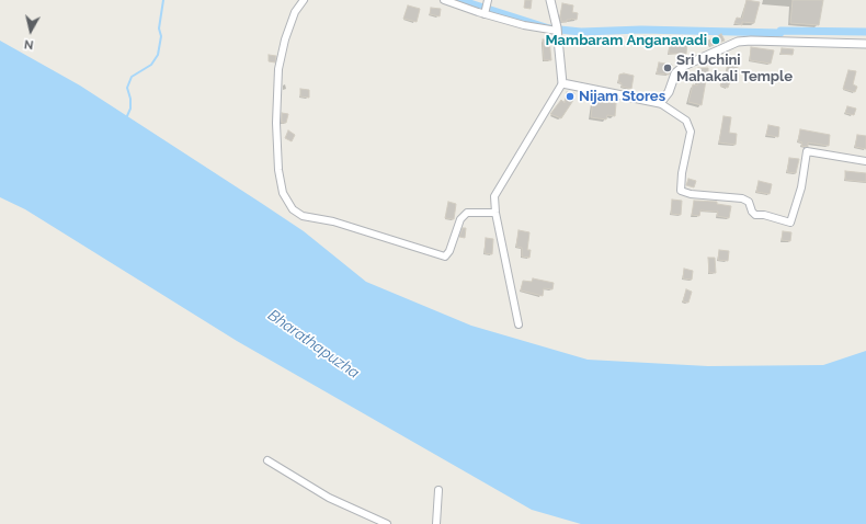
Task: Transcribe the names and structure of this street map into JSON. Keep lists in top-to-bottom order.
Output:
{
  "water": ["Bharathapuzha"],
  "places": ["Mambaram Anganavadi", "Sri Uchini Mahakali Temple", "Nijam Stores"],
  "north": "bottom"
}
